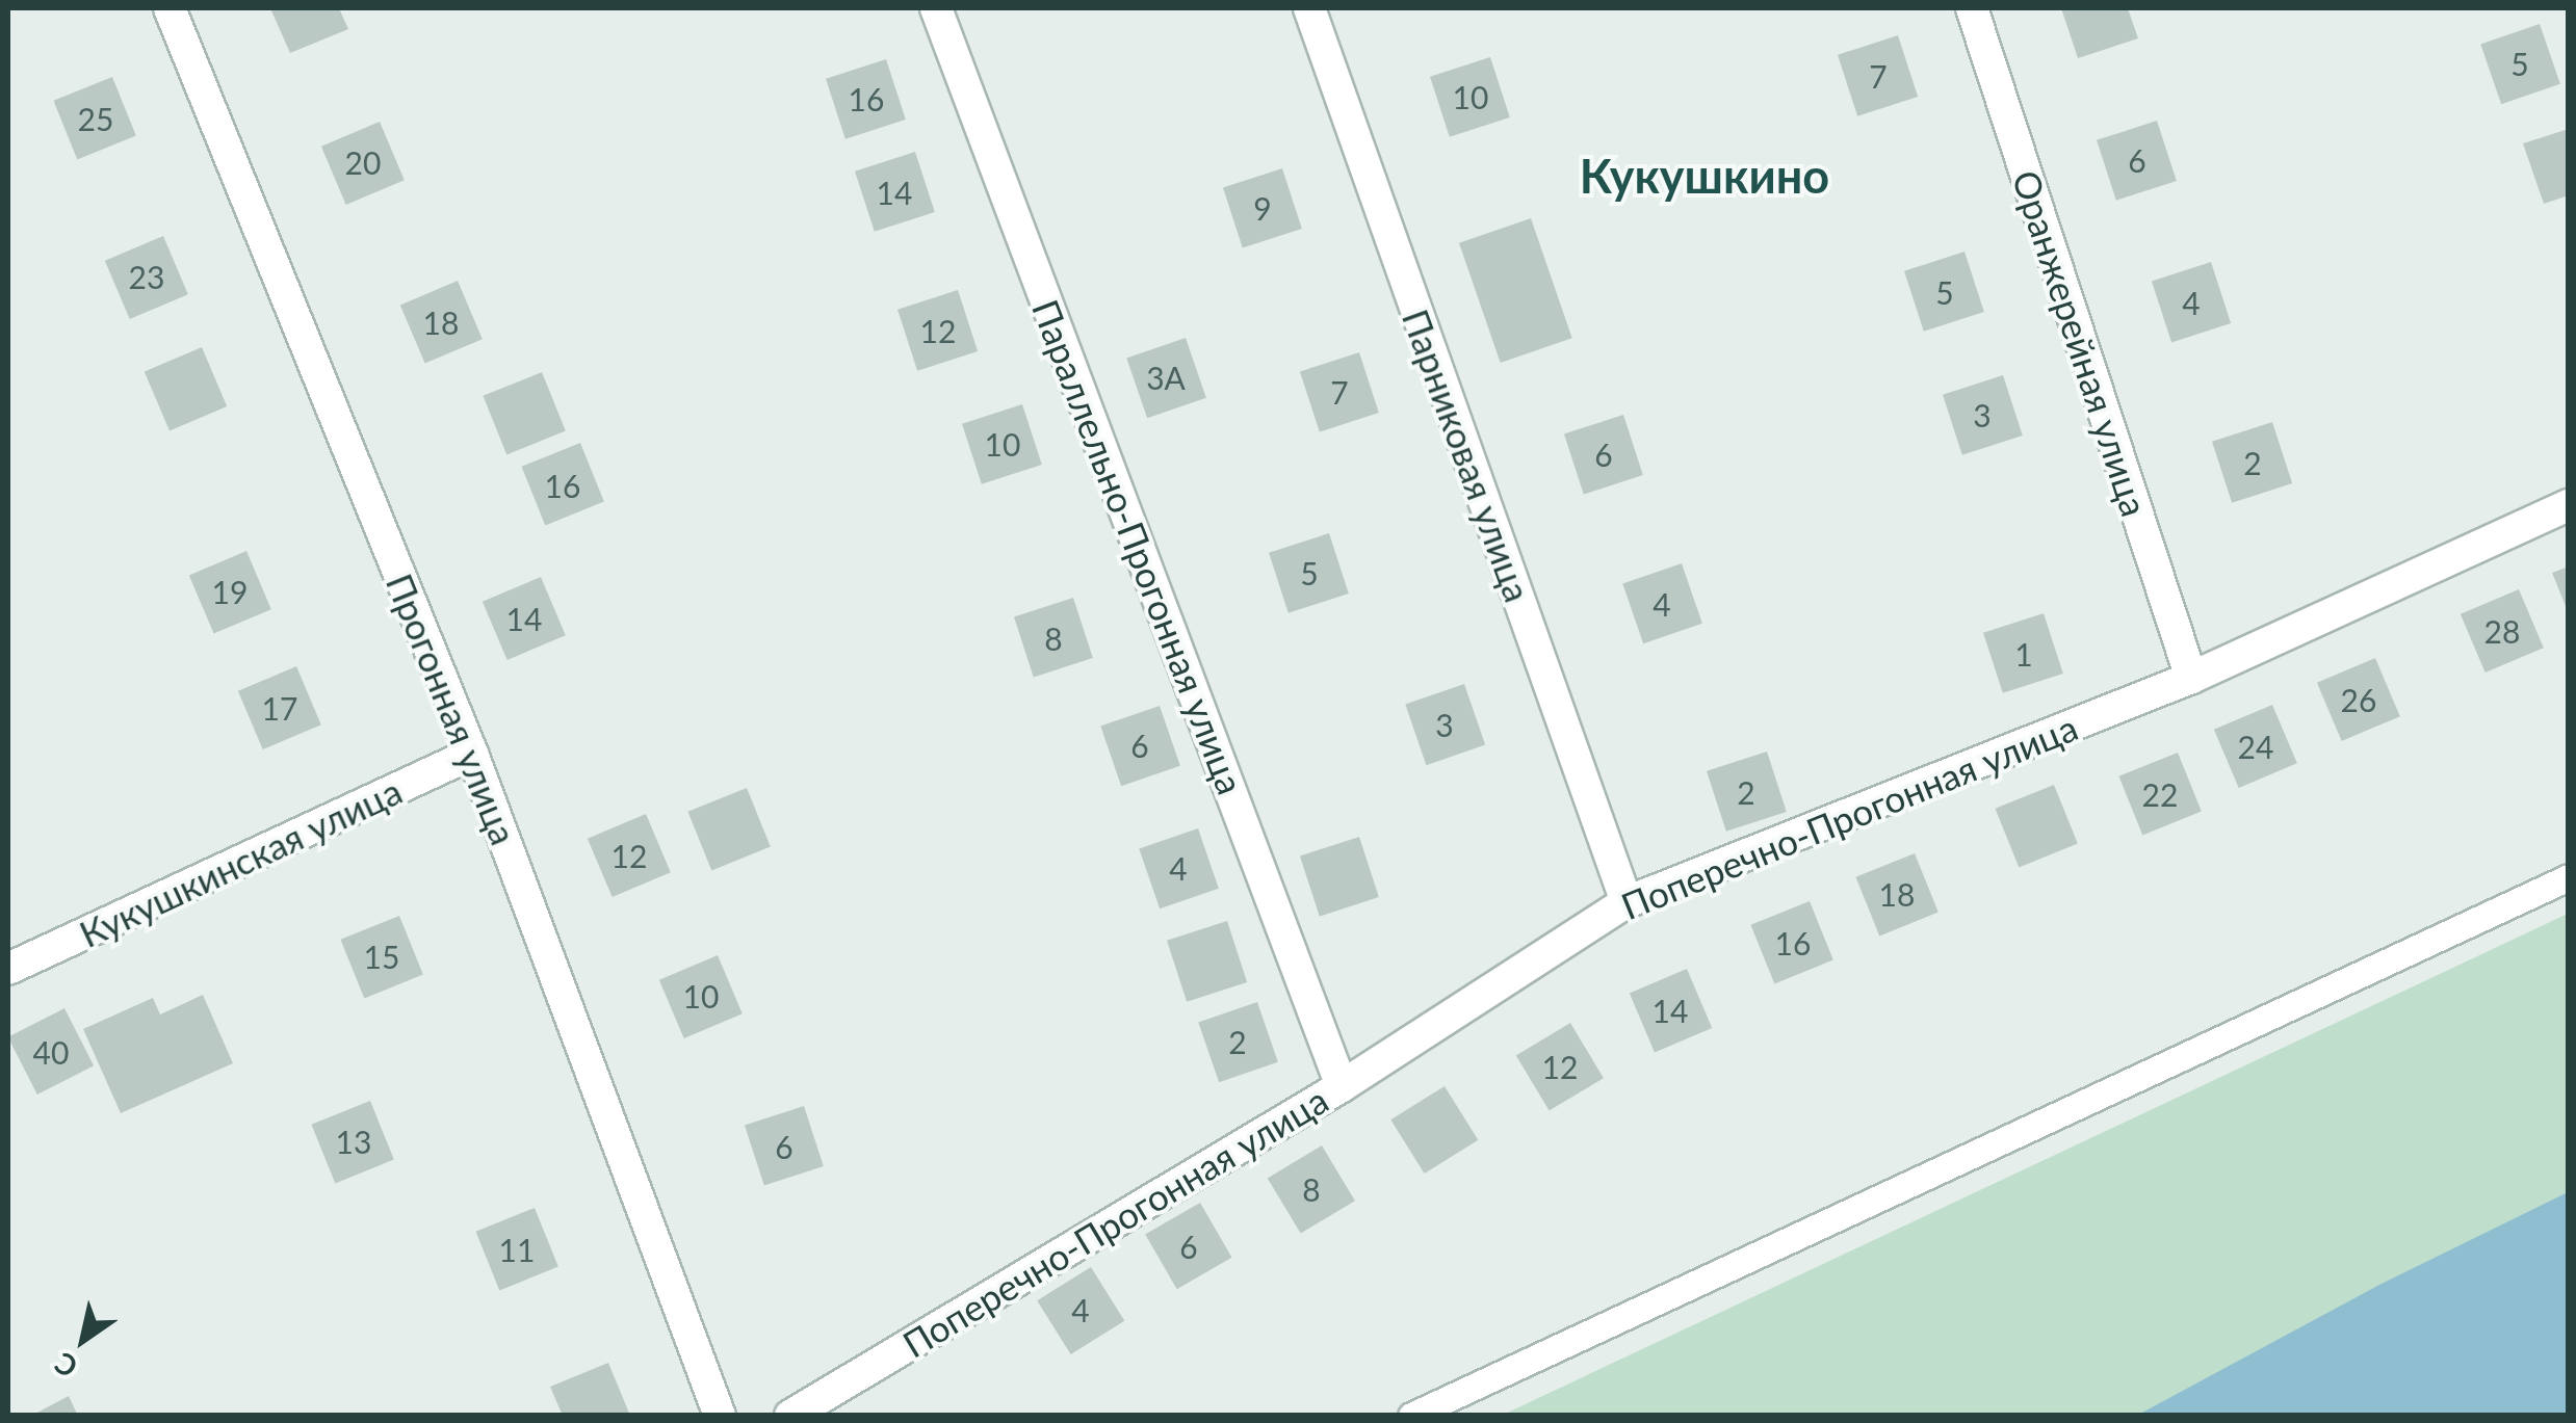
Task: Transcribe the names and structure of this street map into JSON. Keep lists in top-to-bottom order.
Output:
{
  "streets": {
    "street": [
      "Оранжерейная улица",
      "Парниковая улица",
      "Параллельно-Прогонная улица",
      "Прогонная улица",
      "Поперечно-Прогонная улица",
      "Кукушкинская улица"
    ]
  },
  "crossings": [
    ["Оранжерейная улица", "Поперечно-Прогонная улица"],
    ["Парниковая улица", "Поперечно-Прогонная улица"],
    ["Параллельно-Прогонная улица", "Поперечно-Прогонная улица"],
    ["Прогонная улица", "Кукушкинская улица"]
  ],
  "districts": ["Кукушкино"],
  "house_numbers": [
    "5",
    "7",
    "10",
    "16",
    "25",
    "6",
    "20",
    "14",
    "9",
    "23",
    "5",
    "4",
    "18",
    "12",
    "3А",
    "7",
    "3",
    "10",
    "6",
    "2",
    "16",
    "5",
    "19",
    "4",
    "14",
    "28",
    "8",
    "1",
    "26",
    "17",
    "3",
    "6",
    "24",
    "2",
    "22",
    "12",
    "4",
    "18",
    "16",
    "15",
    "10",
    "14",
    "2",
    "40",
    "12",
    "13",
    "6",
    "8",
    "6",
    "11",
    "4"
  ],
  "north": "bottom left"
}
